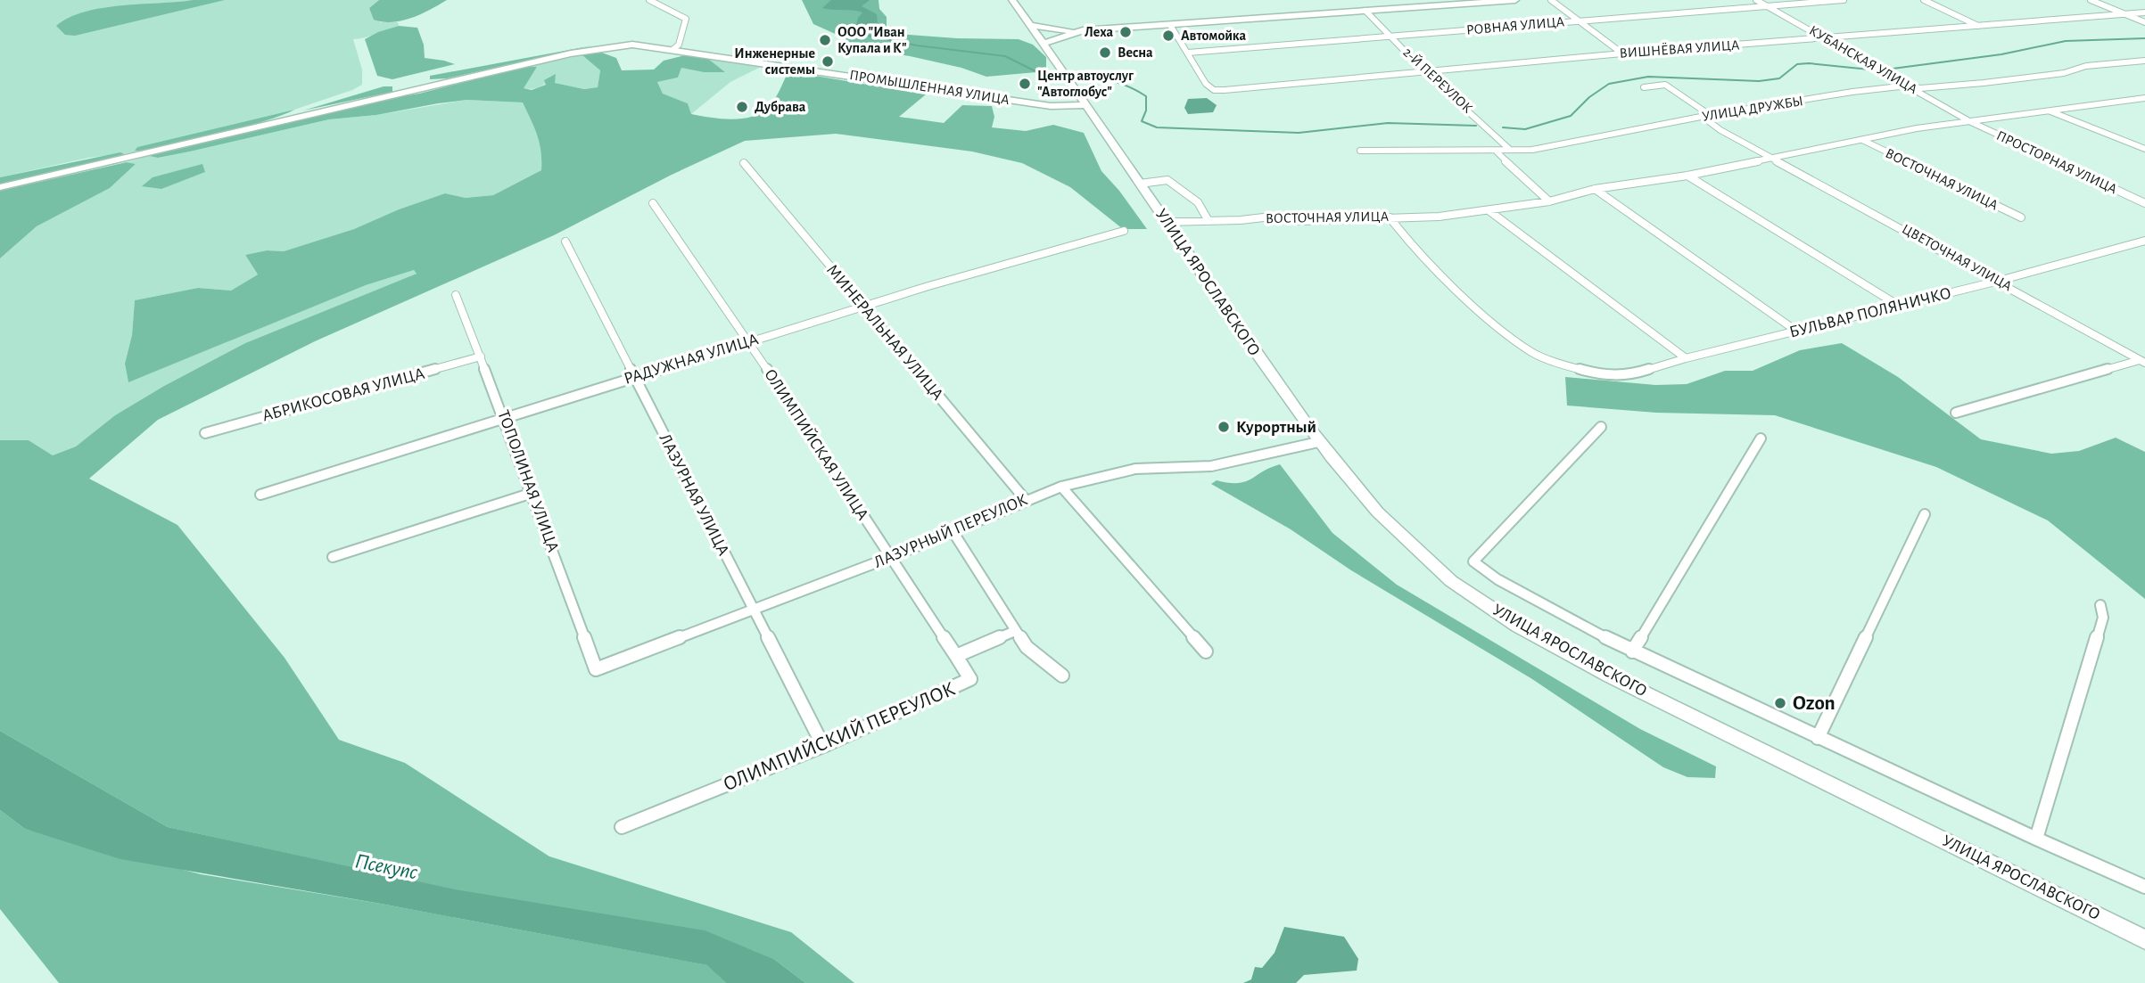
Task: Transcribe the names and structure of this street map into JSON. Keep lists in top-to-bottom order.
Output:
{
  "streets": {
    "main road": ["ПРОМЫШЛЕННАЯ УЛИЦА", "УЛИЦА ЯРОСЛАВСКОГО"],
    "street": [
      "РОВНАЯ УЛИЦА",
      "ВИШНЁВАЯ УЛИЦА",
      "КУБАНСКАЯ УЛИЦА",
      "2-Й ПЕРЕУЛОК",
      "УЛИЦА ДРУЖБЫ",
      "ПРОСТОРНАЯ УЛИЦА",
      "ВОСТОЧНАЯ УЛИЦА",
      "ЦВЕТОЧНАЯ УЛИЦА",
      "БУЛЬВАР ПОЛЯНИЧКО",
      "МИНЕРАЛЬНАЯ УЛИЦА",
      "РАДУЖНАЯ УЛИЦА",
      "АБРИКОСОВАЯ УЛИЦА",
      "ОЛИМПИЙСКАЯ УЛИЦА",
      "ТОПОЛИНАЯ УЛИЦА",
      "ЛАЗУРНАЯ УЛИЦА",
      "ЛАЗУРНЫЙ ПЕРЕУЛОК",
      "ОЛИМПИЙСКИЙ ПЕРЕУЛОК"
    ]
  },
  "crossings": [
    ["РОВНАЯ УЛИЦА", "ВИШНЁВАЯ УЛИЦА"],
    ["РОВНАЯ УЛИЦА", "КУБАНСКАЯ УЛИЦА"],
    ["РОВНАЯ УЛИЦА", "2-Й ПЕРЕУЛОК"],
    ["ВИШНЁВАЯ УЛИЦА", "КУБАНСКАЯ УЛИЦА"],
    ["ВИШНЁВАЯ УЛИЦА", "2-Й ПЕРЕУЛОК"],
    ["КУБАНСКАЯ УЛИЦА", "УЛИЦА ДРУЖБЫ"],
    ["КУБАНСКАЯ УЛИЦА", "ПРОСТОРНАЯ УЛИЦА"],
    ["КУБАНСКАЯ УЛИЦА", "ВОСТОЧНАЯ УЛИЦА"],
    ["2-Й ПЕРЕУЛОК", "УЛИЦА ДРУЖБЫ"],
    ["ПРОМЫШЛЕННАЯ УЛИЦА", "УЛИЦА ЯРОСЛАВСКОГО"],
    ["УЛИЦА ДРУЖБЫ", "ЦВЕТОЧНАЯ УЛИЦА"],
    ["ПРОСТОРНАЯ УЛИЦА", "ВОСТОЧНАЯ УЛИЦА"],
    ["ВОСТОЧНАЯ УЛИЦА", "ЦВЕТОЧНАЯ УЛИЦА"],
    ["ВОСТОЧНАЯ УЛИЦА", "УЛИЦА ЯРОСЛАВСКОГО"],
    ["ВОСТОЧНАЯ УЛИЦА", "БУЛЬВАР ПОЛЯНИЧКО"],
    ["ЦВЕТОЧНАЯ УЛИЦА", "БУЛЬВАР ПОЛЯНИЧКО"],
    ["УЛИЦА ЯРОСЛАВСКОГО", "ЛАЗУРНЫЙ ПЕРЕУЛОК"],
    ["МИНЕРАЛЬНАЯ УЛИЦА", "РАДУЖНАЯ УЛИЦА"],
    ["МИНЕРАЛЬНАЯ УЛИЦА", "ЛАЗУРНЫЙ ПЕРЕУЛОК"],
    ["РАДУЖНАЯ УЛИЦА", "ОЛИМПИЙСКАЯ УЛИЦА"],
    ["РАДУЖНАЯ УЛИЦА", "ТОПОЛИНАЯ УЛИЦА"],
    ["РАДУЖНАЯ УЛИЦА", "ЛАЗУРНАЯ УЛИЦА"],
    ["АБРИКОСОВАЯ УЛИЦА", "ТОПОЛИНАЯ УЛИЦА"],
    ["ОЛИМПИЙСКАЯ УЛИЦА", "ЛАЗУРНЫЙ ПЕРЕУЛОК"],
    ["ОЛИМПИЙСКАЯ УЛИЦА", "ОЛИМПИЙСКИЙ ПЕРЕУЛОК"],
    ["ТОПОЛИНАЯ УЛИЦА", "ЛАЗУРНЫЙ ПЕРЕУЛОК"],
    ["ЛАЗУРНАЯ УЛИЦА", "ЛАЗУРНЫЙ ПЕРЕУЛОК"],
    ["ЛАЗУРНАЯ УЛИЦА", "ОЛИМПИЙСКИЙ ПЕРЕУЛОК"]
  ],
  "water": ["Псекупс"],
  "places": [
    "Леха",
    "Автомойка",
    "ООО \"Иван Купала и К\"",
    "Весна",
    "Инженерные системы",
    "Центр автоуслуг \"Автоглобус\"",
    "Дубрава",
    "Курортный",
    "Ozon"
  ]
}
